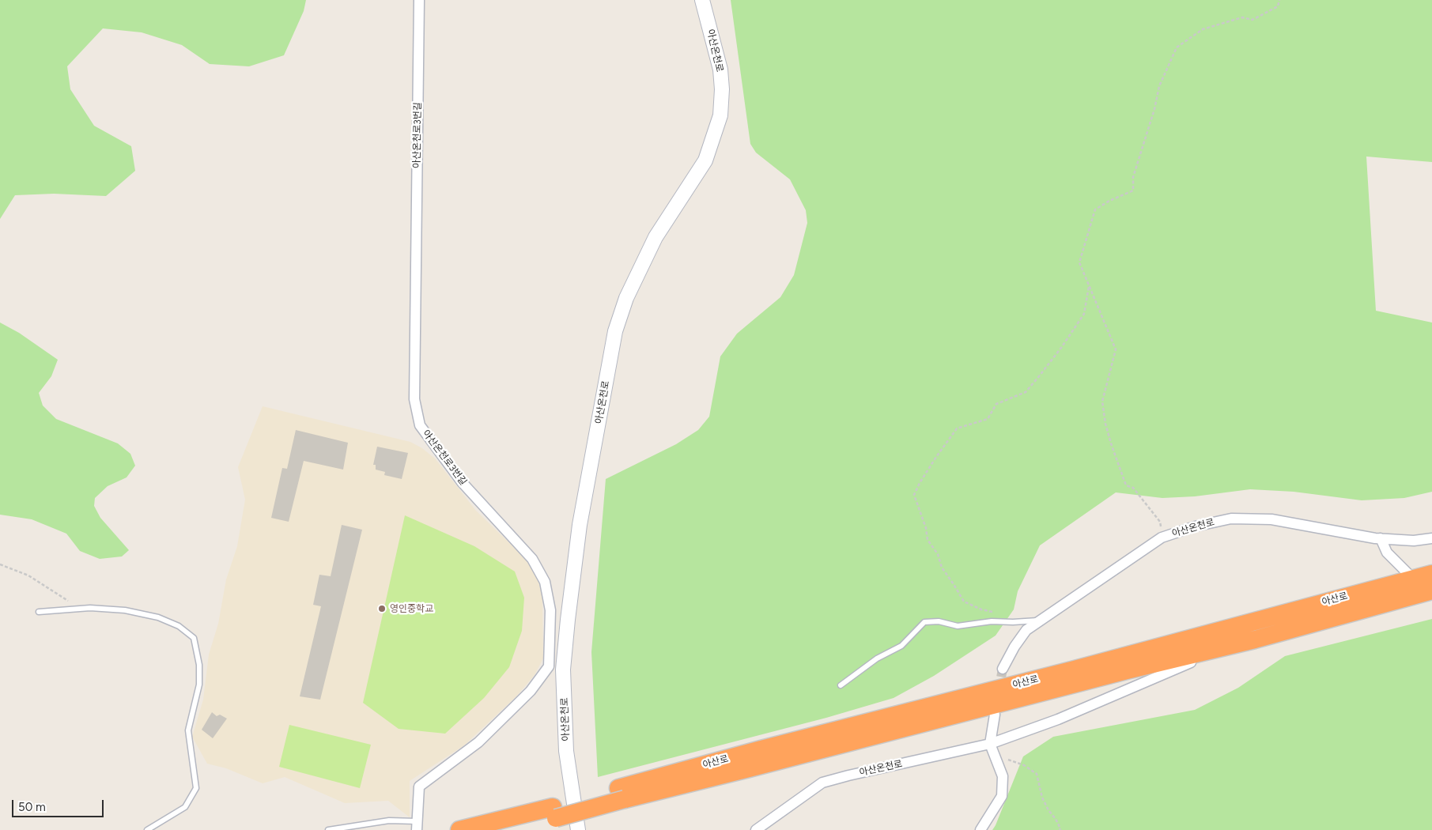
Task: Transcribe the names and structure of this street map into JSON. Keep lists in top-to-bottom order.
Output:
{
  "streets": {
    "highway": ["아산로"],
    "main road": ["아산온천로"],
    "street": ["아산온천로3번길"]
  },
  "crossings": [
    ["아산온천로", "아산로"]
  ],
  "places": ["영인중학교"],
  "scale_bar": "50 m"
}
